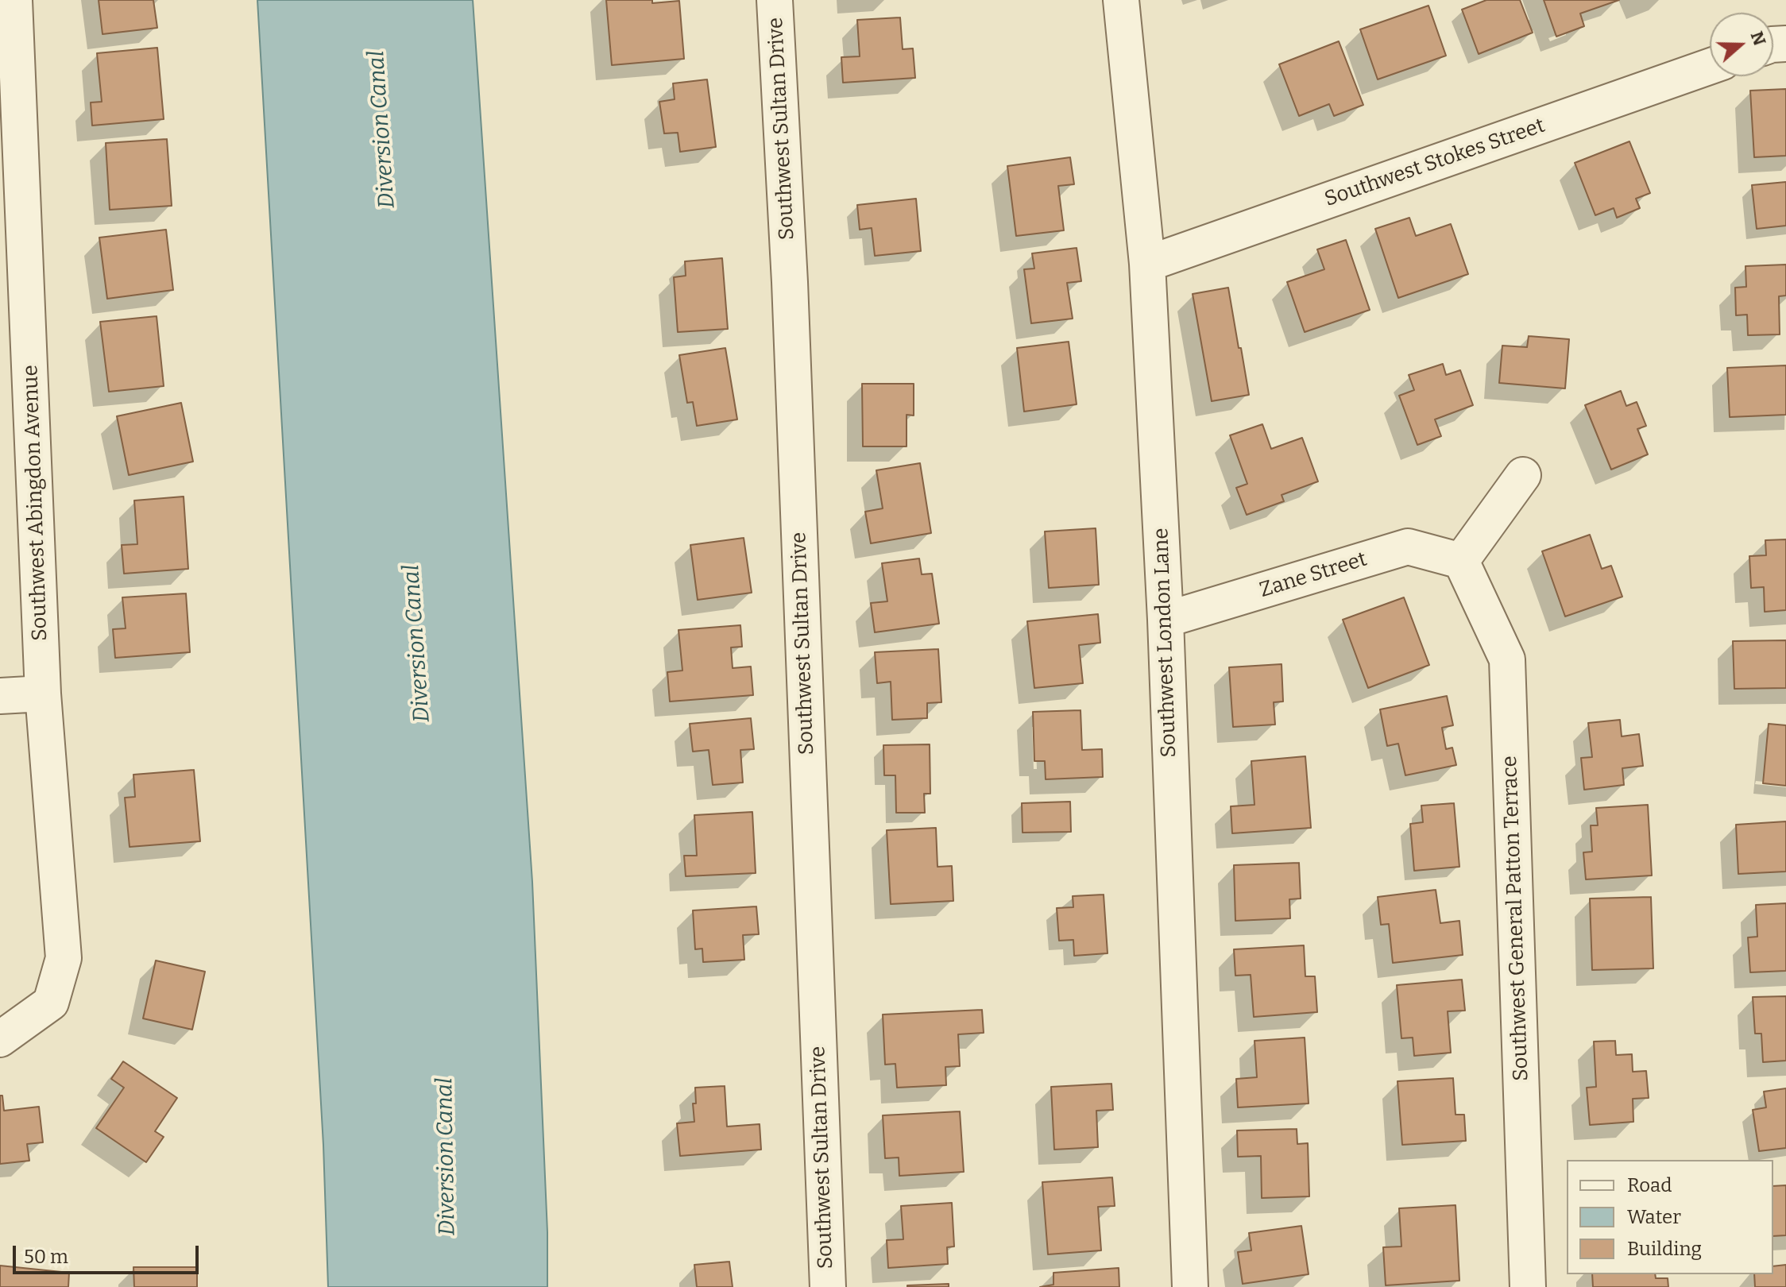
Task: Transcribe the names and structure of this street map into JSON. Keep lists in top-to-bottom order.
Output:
{
  "streets": {
    "street": [
      "Southwest Sultan Drive",
      "Southwest Stokes Street",
      "Southwest Abingdon Avenue",
      "Zane Street",
      "Southwest London Lane",
      "Southwest General Patton Terrace"
    ]
  },
  "crossings": [
    ["Southwest Stokes Street", "Southwest London Lane"],
    ["Zane Street", "Southwest London Lane"],
    ["Zane Street", "Southwest General Patton Terrace"]
  ],
  "water": ["Diversion Canal"],
  "legend": ["Road", "Water", "Building"],
  "scale_bar": "50 m",
  "north": "right"
}
